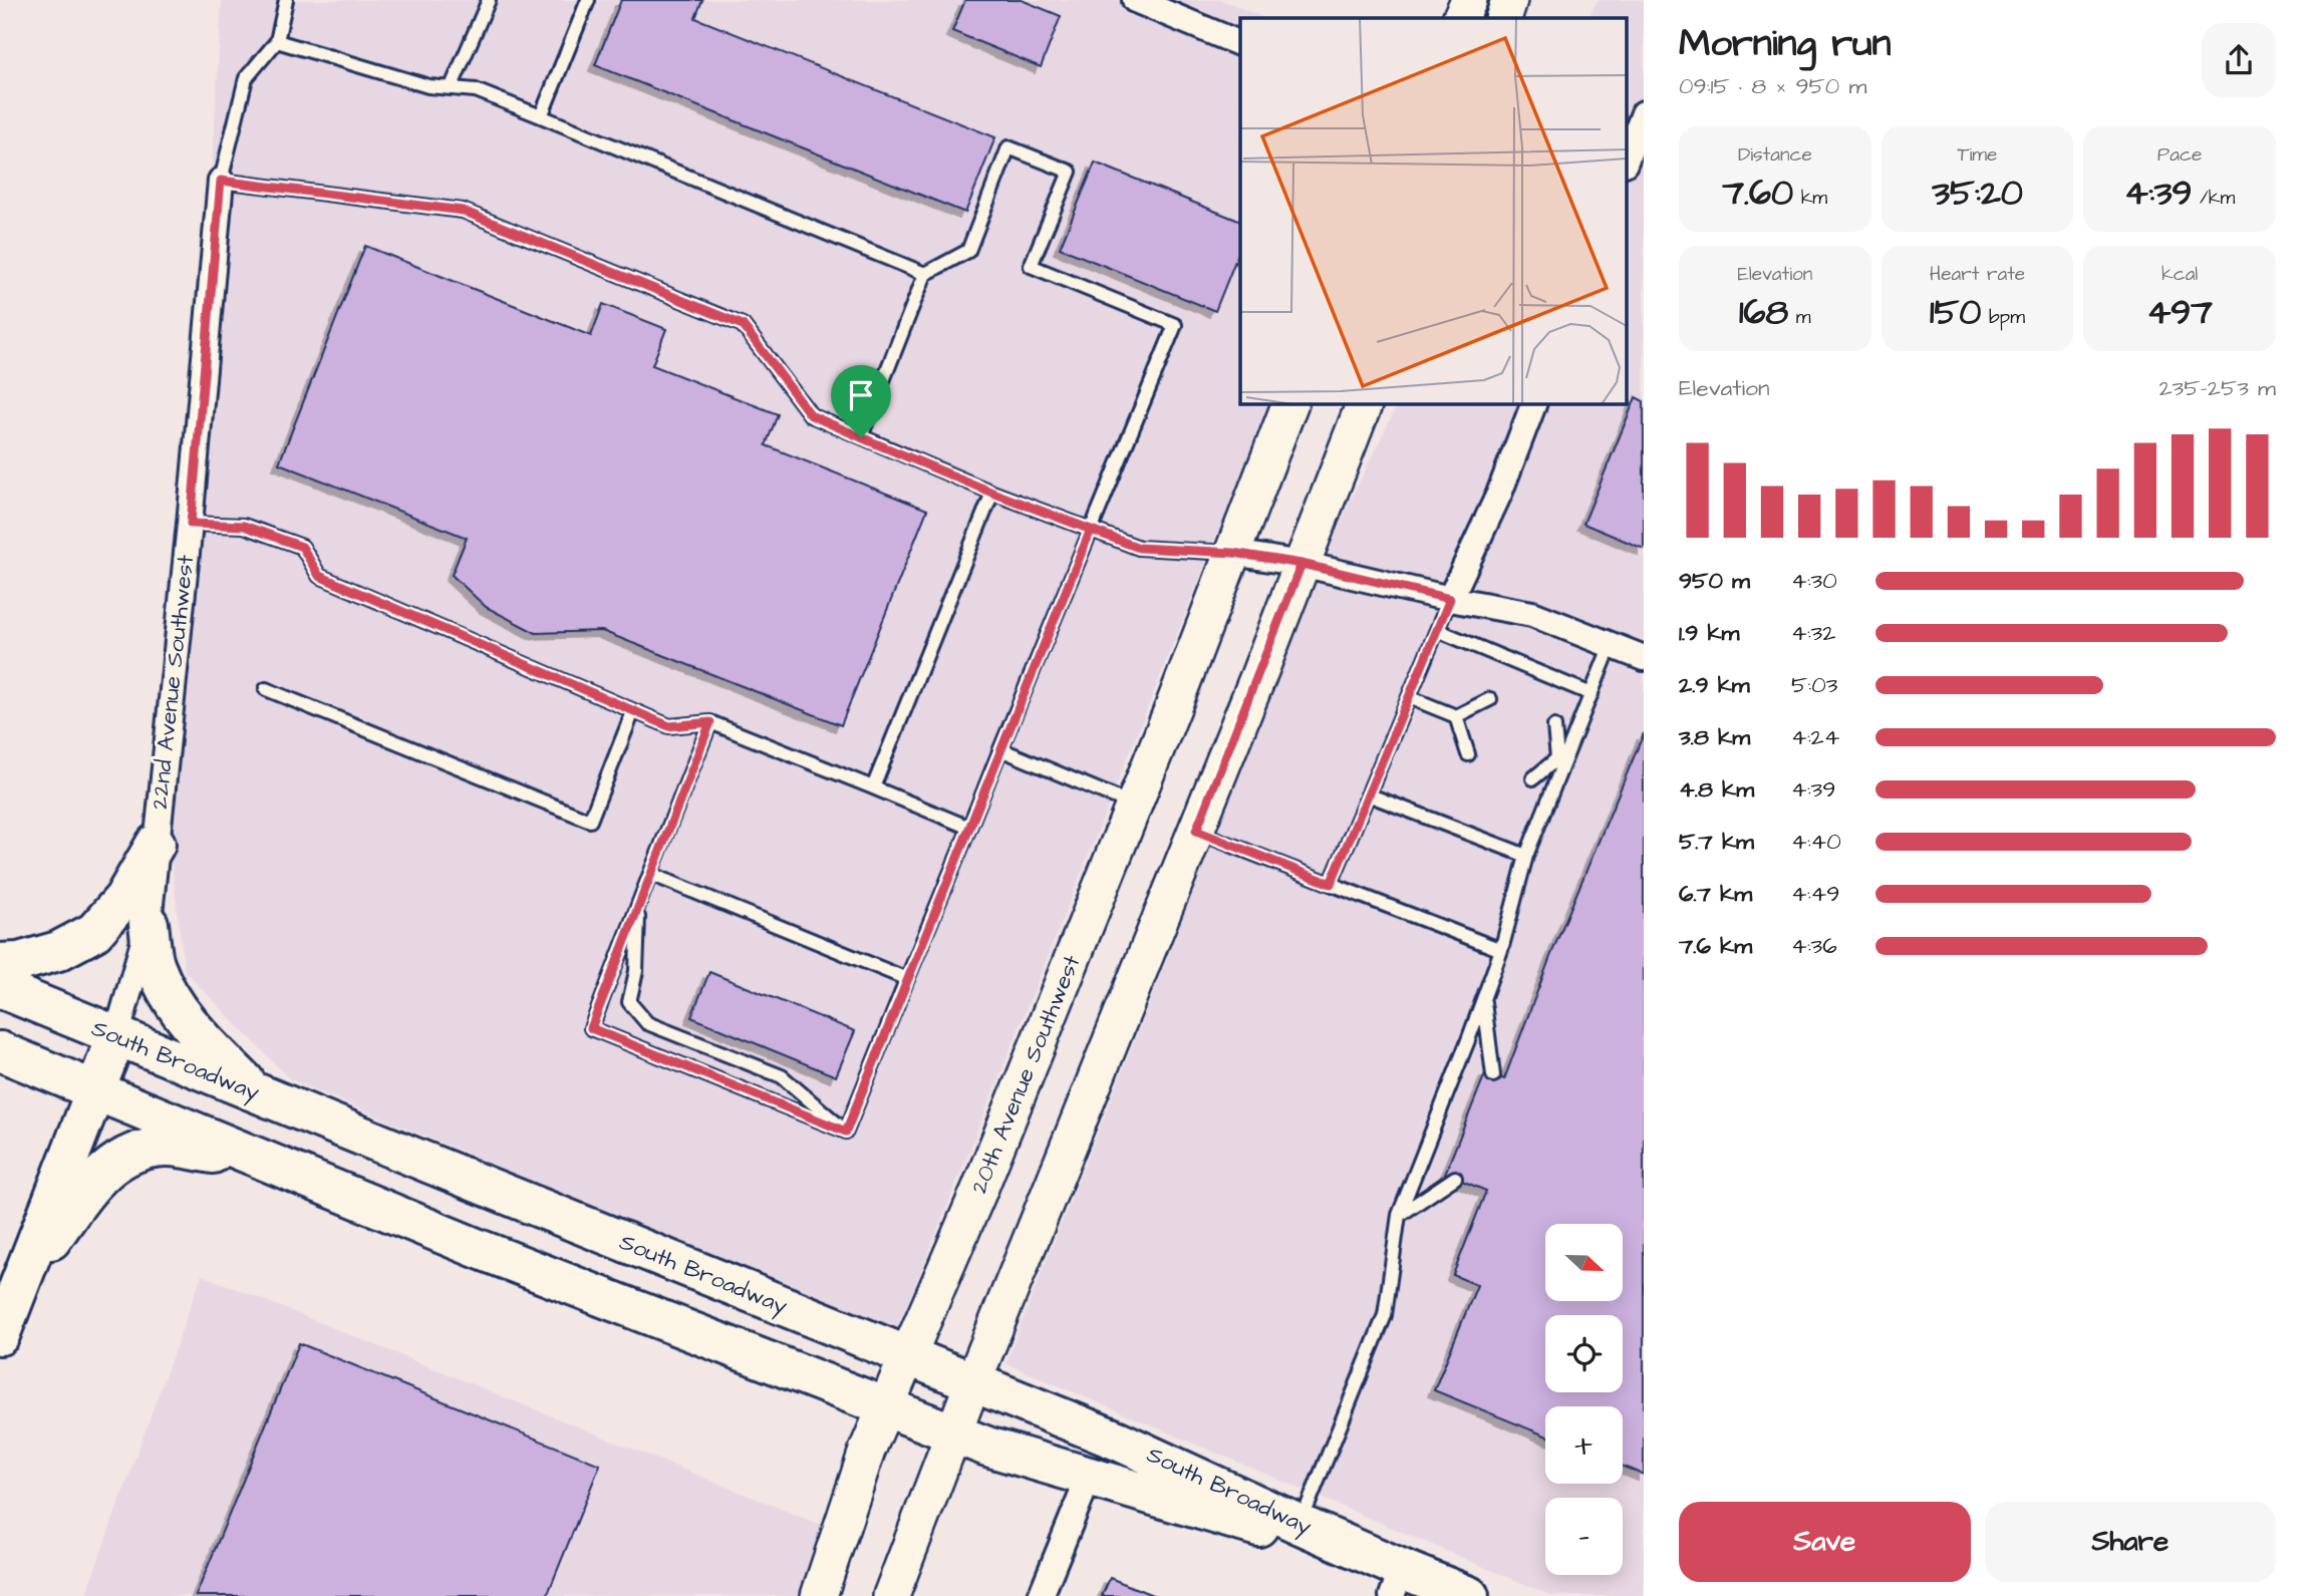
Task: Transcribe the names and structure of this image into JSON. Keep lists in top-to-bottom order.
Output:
{
  "streets": {
    "main road": ["22nd Avenue Southwest", "South Broadway"],
    "street": ["20th Avenue Southwest"]
  },
  "crossings": [
    ["22nd Avenue Southwest", "South Broadway"],
    ["South Broadway", "20th Avenue Southwest"]
  ],
  "north": "right",
  "page": {
    "heading": ["Morning run", "09:15 · 8 × 950 m"],
    "stats": [
      ["Distance", "7.60 km"],
      ["Time", "35:20"],
      ["Pace", "4:39 /km"],
      ["Elevation", "168 m"],
      ["Heart rate", "150 bpm"],
      ["kcal", "497"]
    ],
    "chart": ["Elevation", "235–253 m"],
    "list": [
      {
        "name": "950 m",
        "note": "4:30"
      },
      {
        "name": "1.9 km",
        "note": "4:32"
      },
      {
        "name": "2.9 km",
        "note": "5:03"
      },
      {
        "name": "3.8 km",
        "note": "4:24"
      },
      {
        "name": "4.8 km",
        "note": "4:39"
      },
      {
        "name": "5.7 km",
        "note": "4:40"
      },
      {
        "name": "6.7 km",
        "note": "4:49"
      },
      {
        "name": "7.6 km",
        "note": "4:36"
      }
    ],
    "map_buttons": ["+", "−"],
    "buttons": ["Save", "Share"]
  }
}
